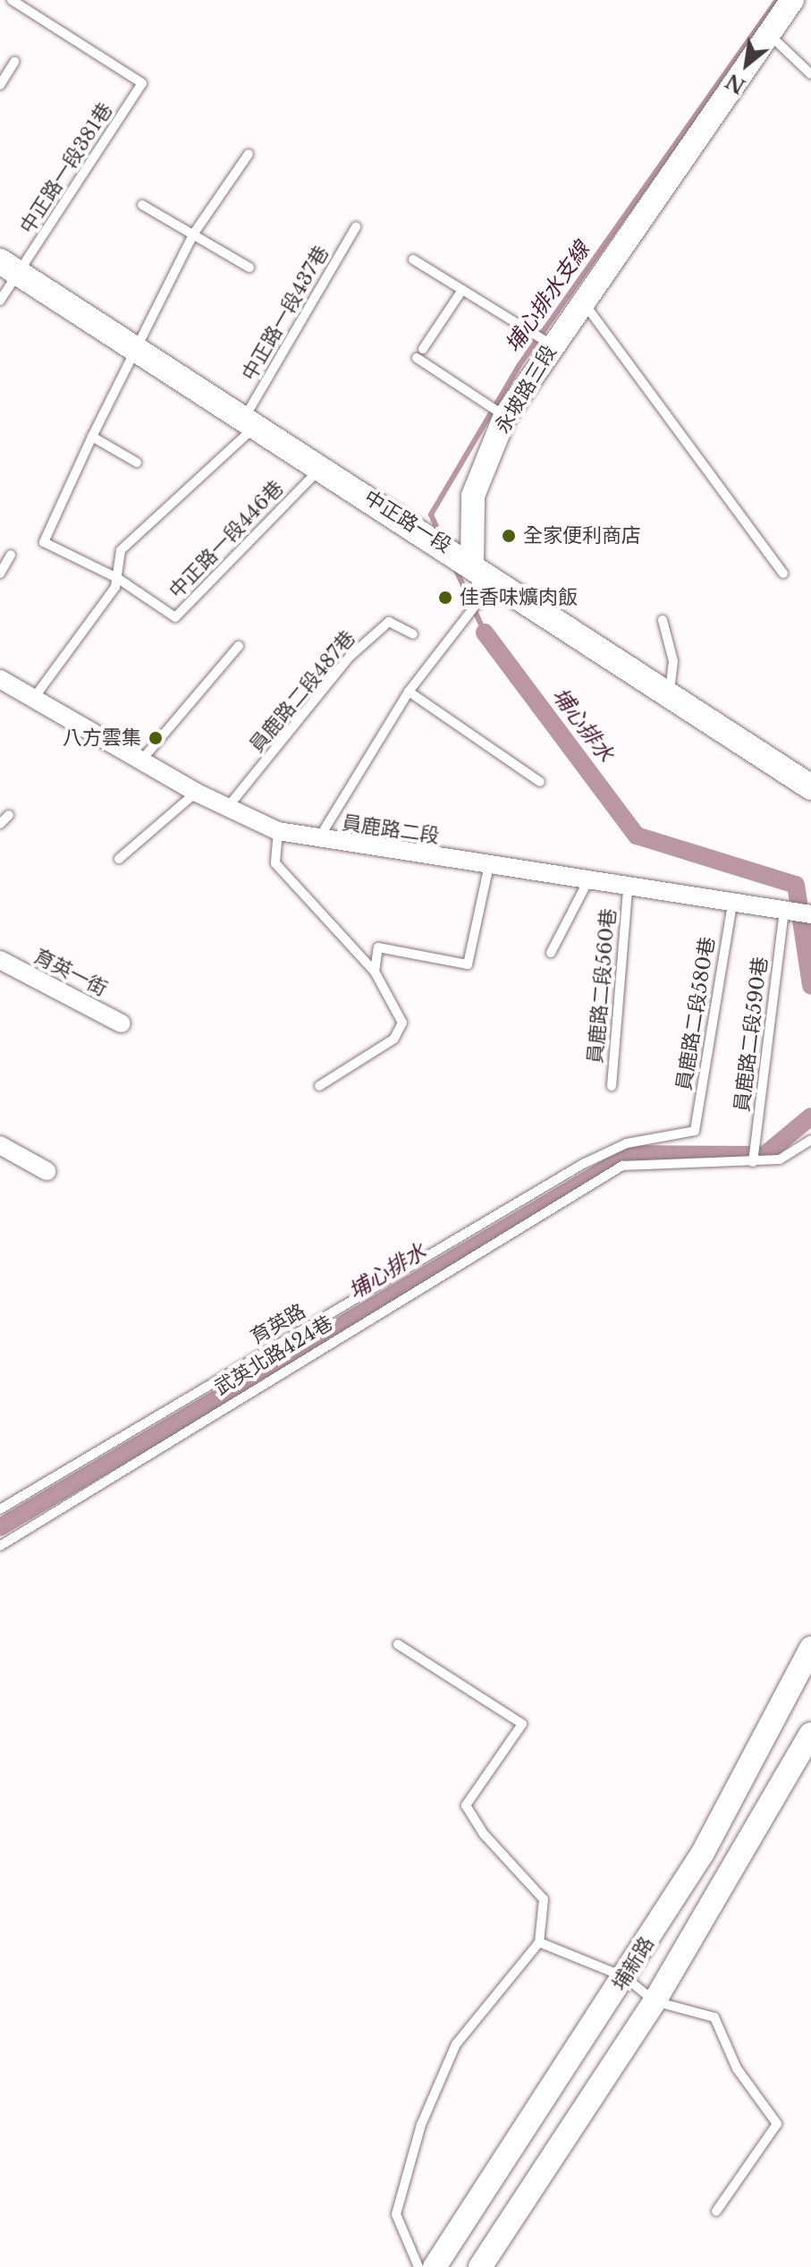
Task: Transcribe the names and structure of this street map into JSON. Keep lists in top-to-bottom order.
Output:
{
  "streets": {
    "main road": ["中正路一段"],
    "street": [
      "永坡路三段",
      "員鹿路二段",
      "育英一街",
      "埔新路"
    ],
    "lane": [
      "中正路一段381巷",
      "中正路一段437巷",
      "中正路一段446巷",
      "員鹿路二段487巷",
      "員鹿路二段560巷",
      "員鹿路二段580巷",
      "員鹿路二段590巷",
      "育英路",
      "武英北路424巷"
    ]
  },
  "crossings": [
    ["中正路一段381巷", "中正路一段"],
    ["中正路一段437巷", "中正路一段"],
    ["中正路一段437巷", "中正路一段446巷"],
    ["中正路一段437巷", "員鹿路二段"],
    ["永坡路三段", "中正路一段"],
    ["永坡路三段", "員鹿路二段"],
    ["中正路一段", "中正路一段446巷"],
    ["員鹿路二段487巷", "員鹿路二段"],
    ["員鹿路二段", "員鹿路二段560巷"],
    ["員鹿路二段", "員鹿路二段580巷"],
    ["員鹿路二段", "員鹿路二段590巷"],
    ["員鹿路二段580巷", "育英路"],
    ["員鹿路二段590巷", "武英北路424巷"]
  ],
  "water": ["埔心排水支線", "埔心排水"],
  "places": ["全家便利商店", "佳香味爌肉飯", "八方雲集"],
  "north": "bottom left"
}
